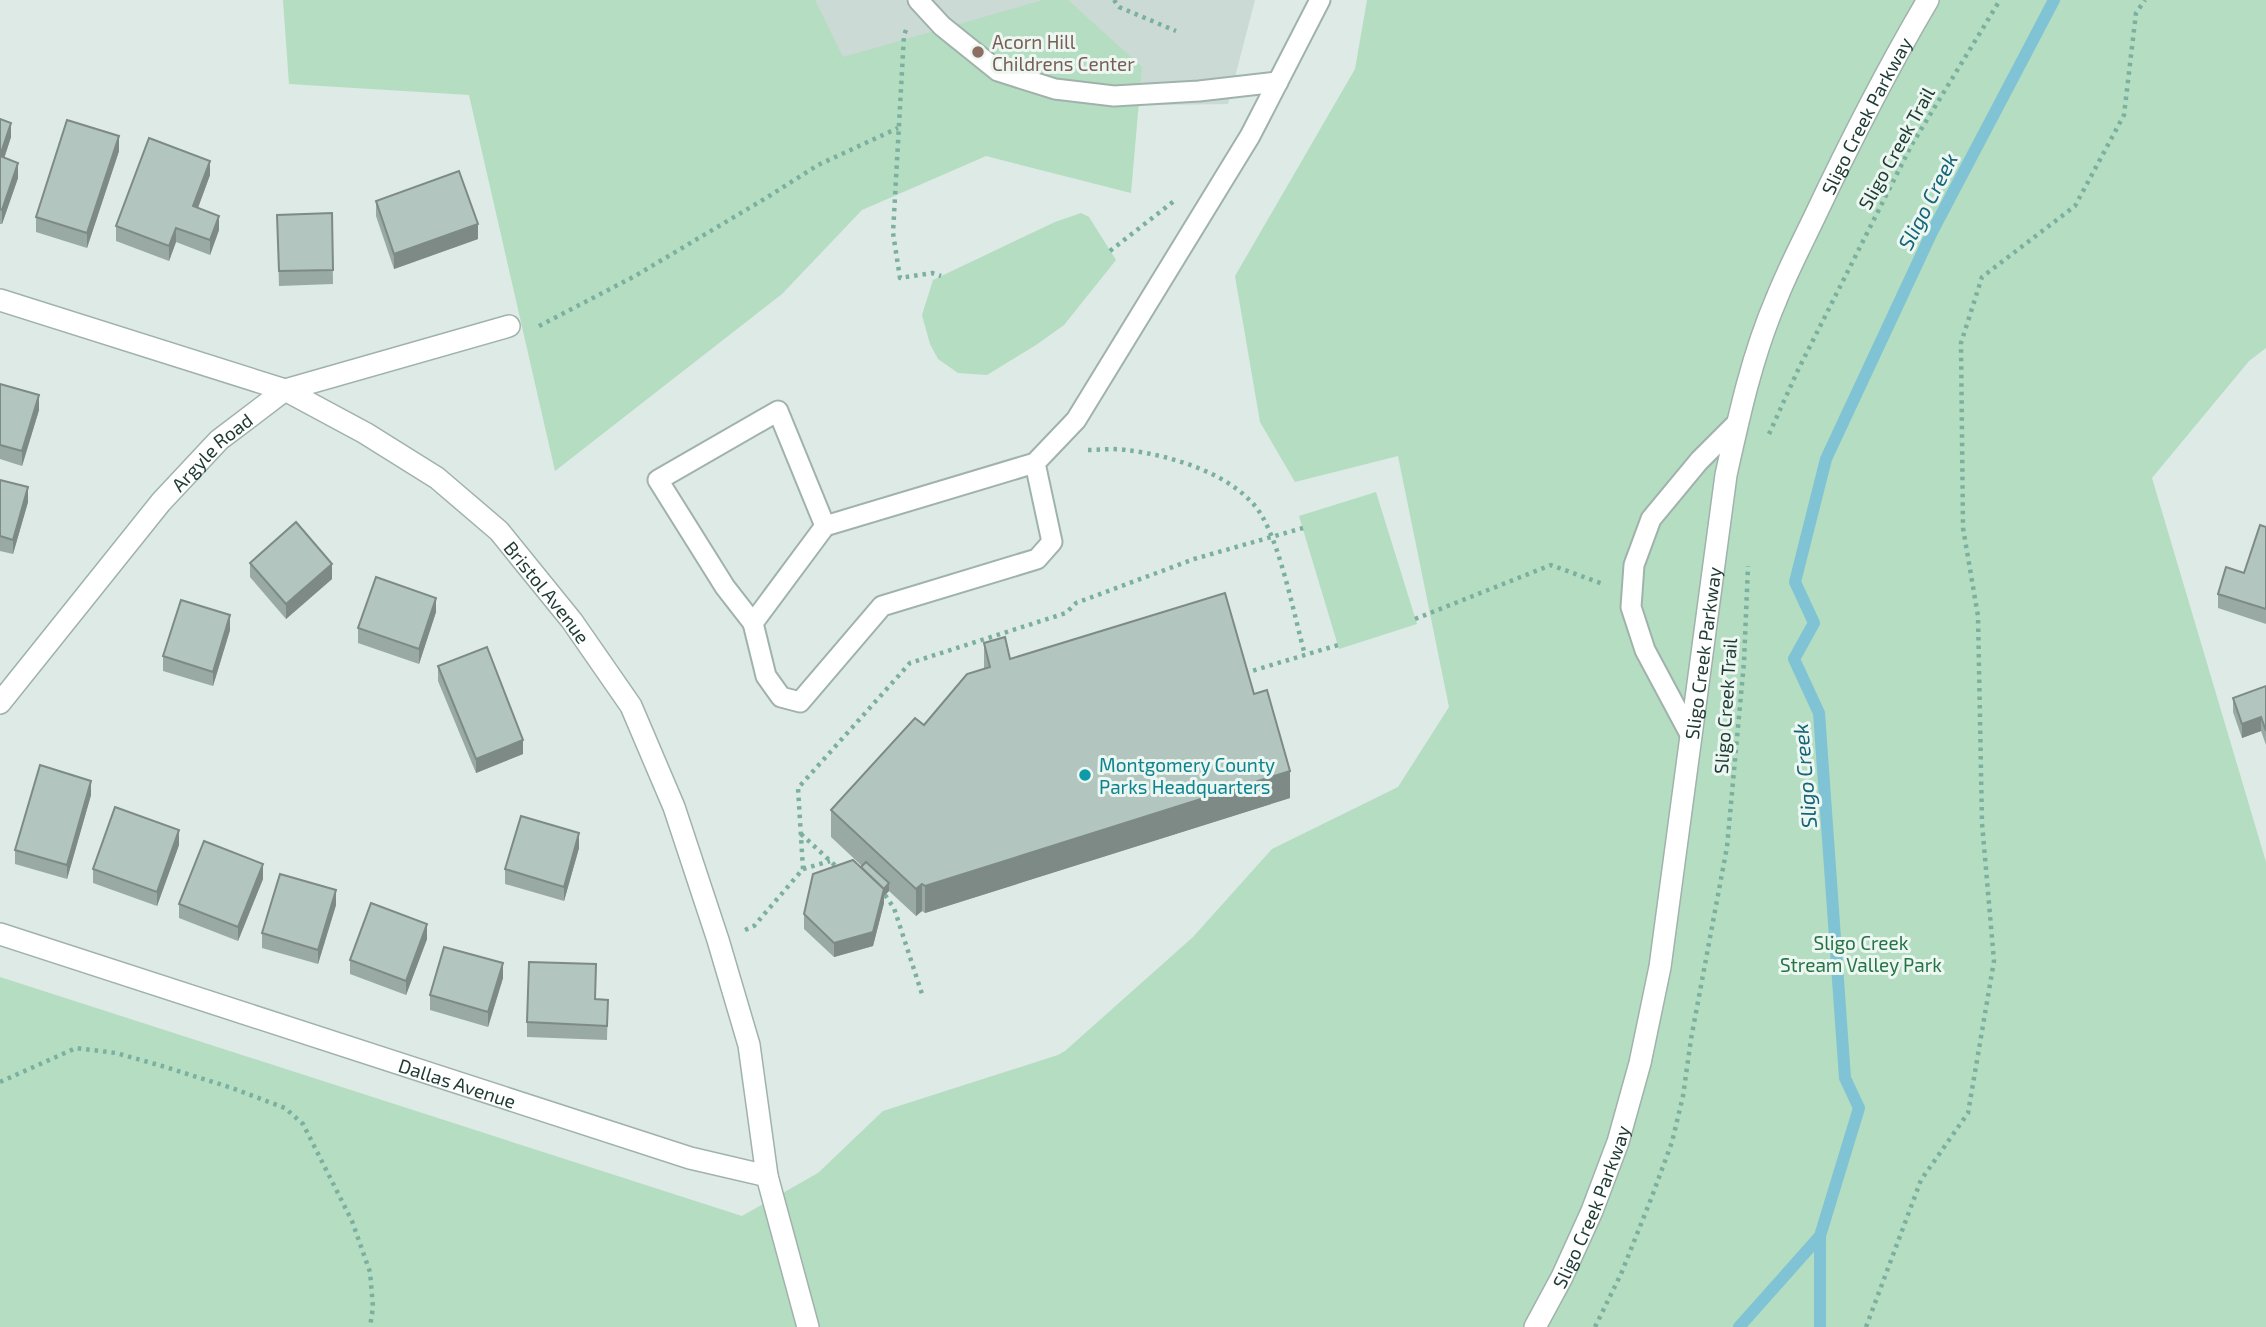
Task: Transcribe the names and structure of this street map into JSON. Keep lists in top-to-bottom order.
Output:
{
  "streets": {
    "street": [
      "Sligo Creek Parkway",
      "Argyle Road",
      "Bristol Avenue",
      "Dallas Avenue"
    ],
    "path": ["Sligo Creek Trail"]
  },
  "crossings": [
    ["Argyle Road", "Bristol Avenue"],
    ["Bristol Avenue", "Dallas Avenue"]
  ],
  "water": ["Sligo Creek"],
  "parks": ["Sligo Creek Stream Valley Park"],
  "places": ["Acorn Hill Childrens Center", "Montgomery County Parks Headquarters"]
}
